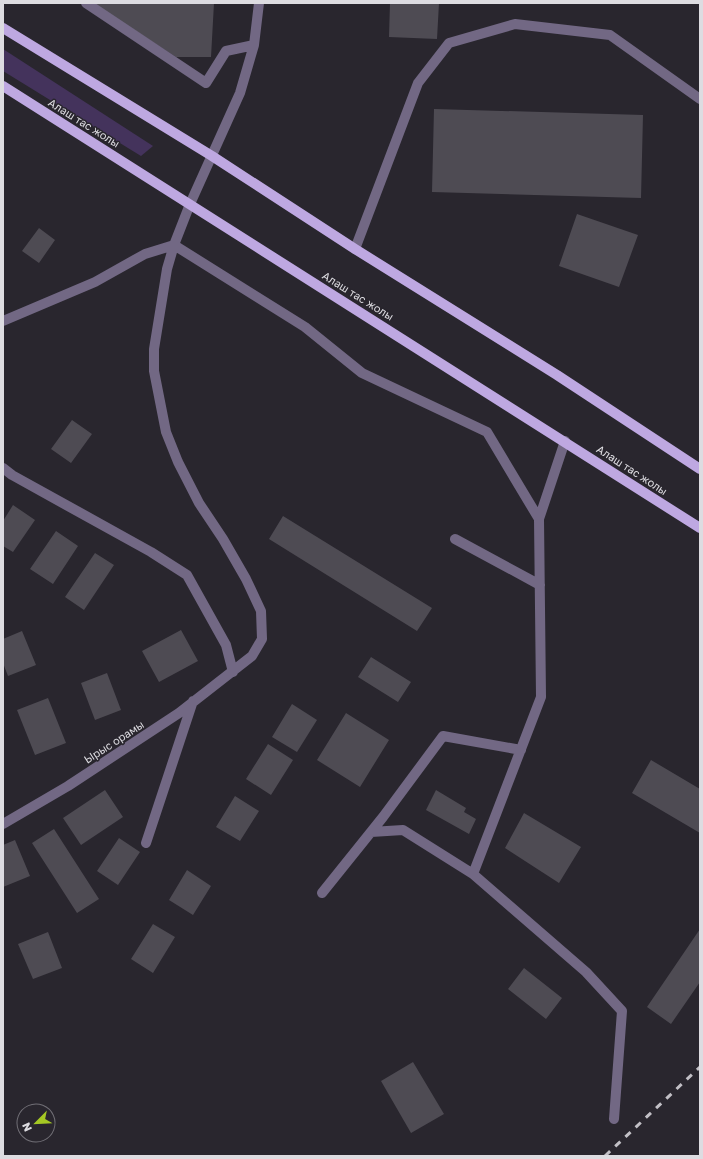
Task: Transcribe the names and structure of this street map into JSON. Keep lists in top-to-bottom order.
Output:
{
  "streets": {
    "main road": ["Алаш тас жолы"],
    "street": ["Ырыс орамы"]
  },
  "crossings": [
    ["Алаш тас жолы", "Ырыс орамы"]
  ],
  "north": "bottom left"
}
